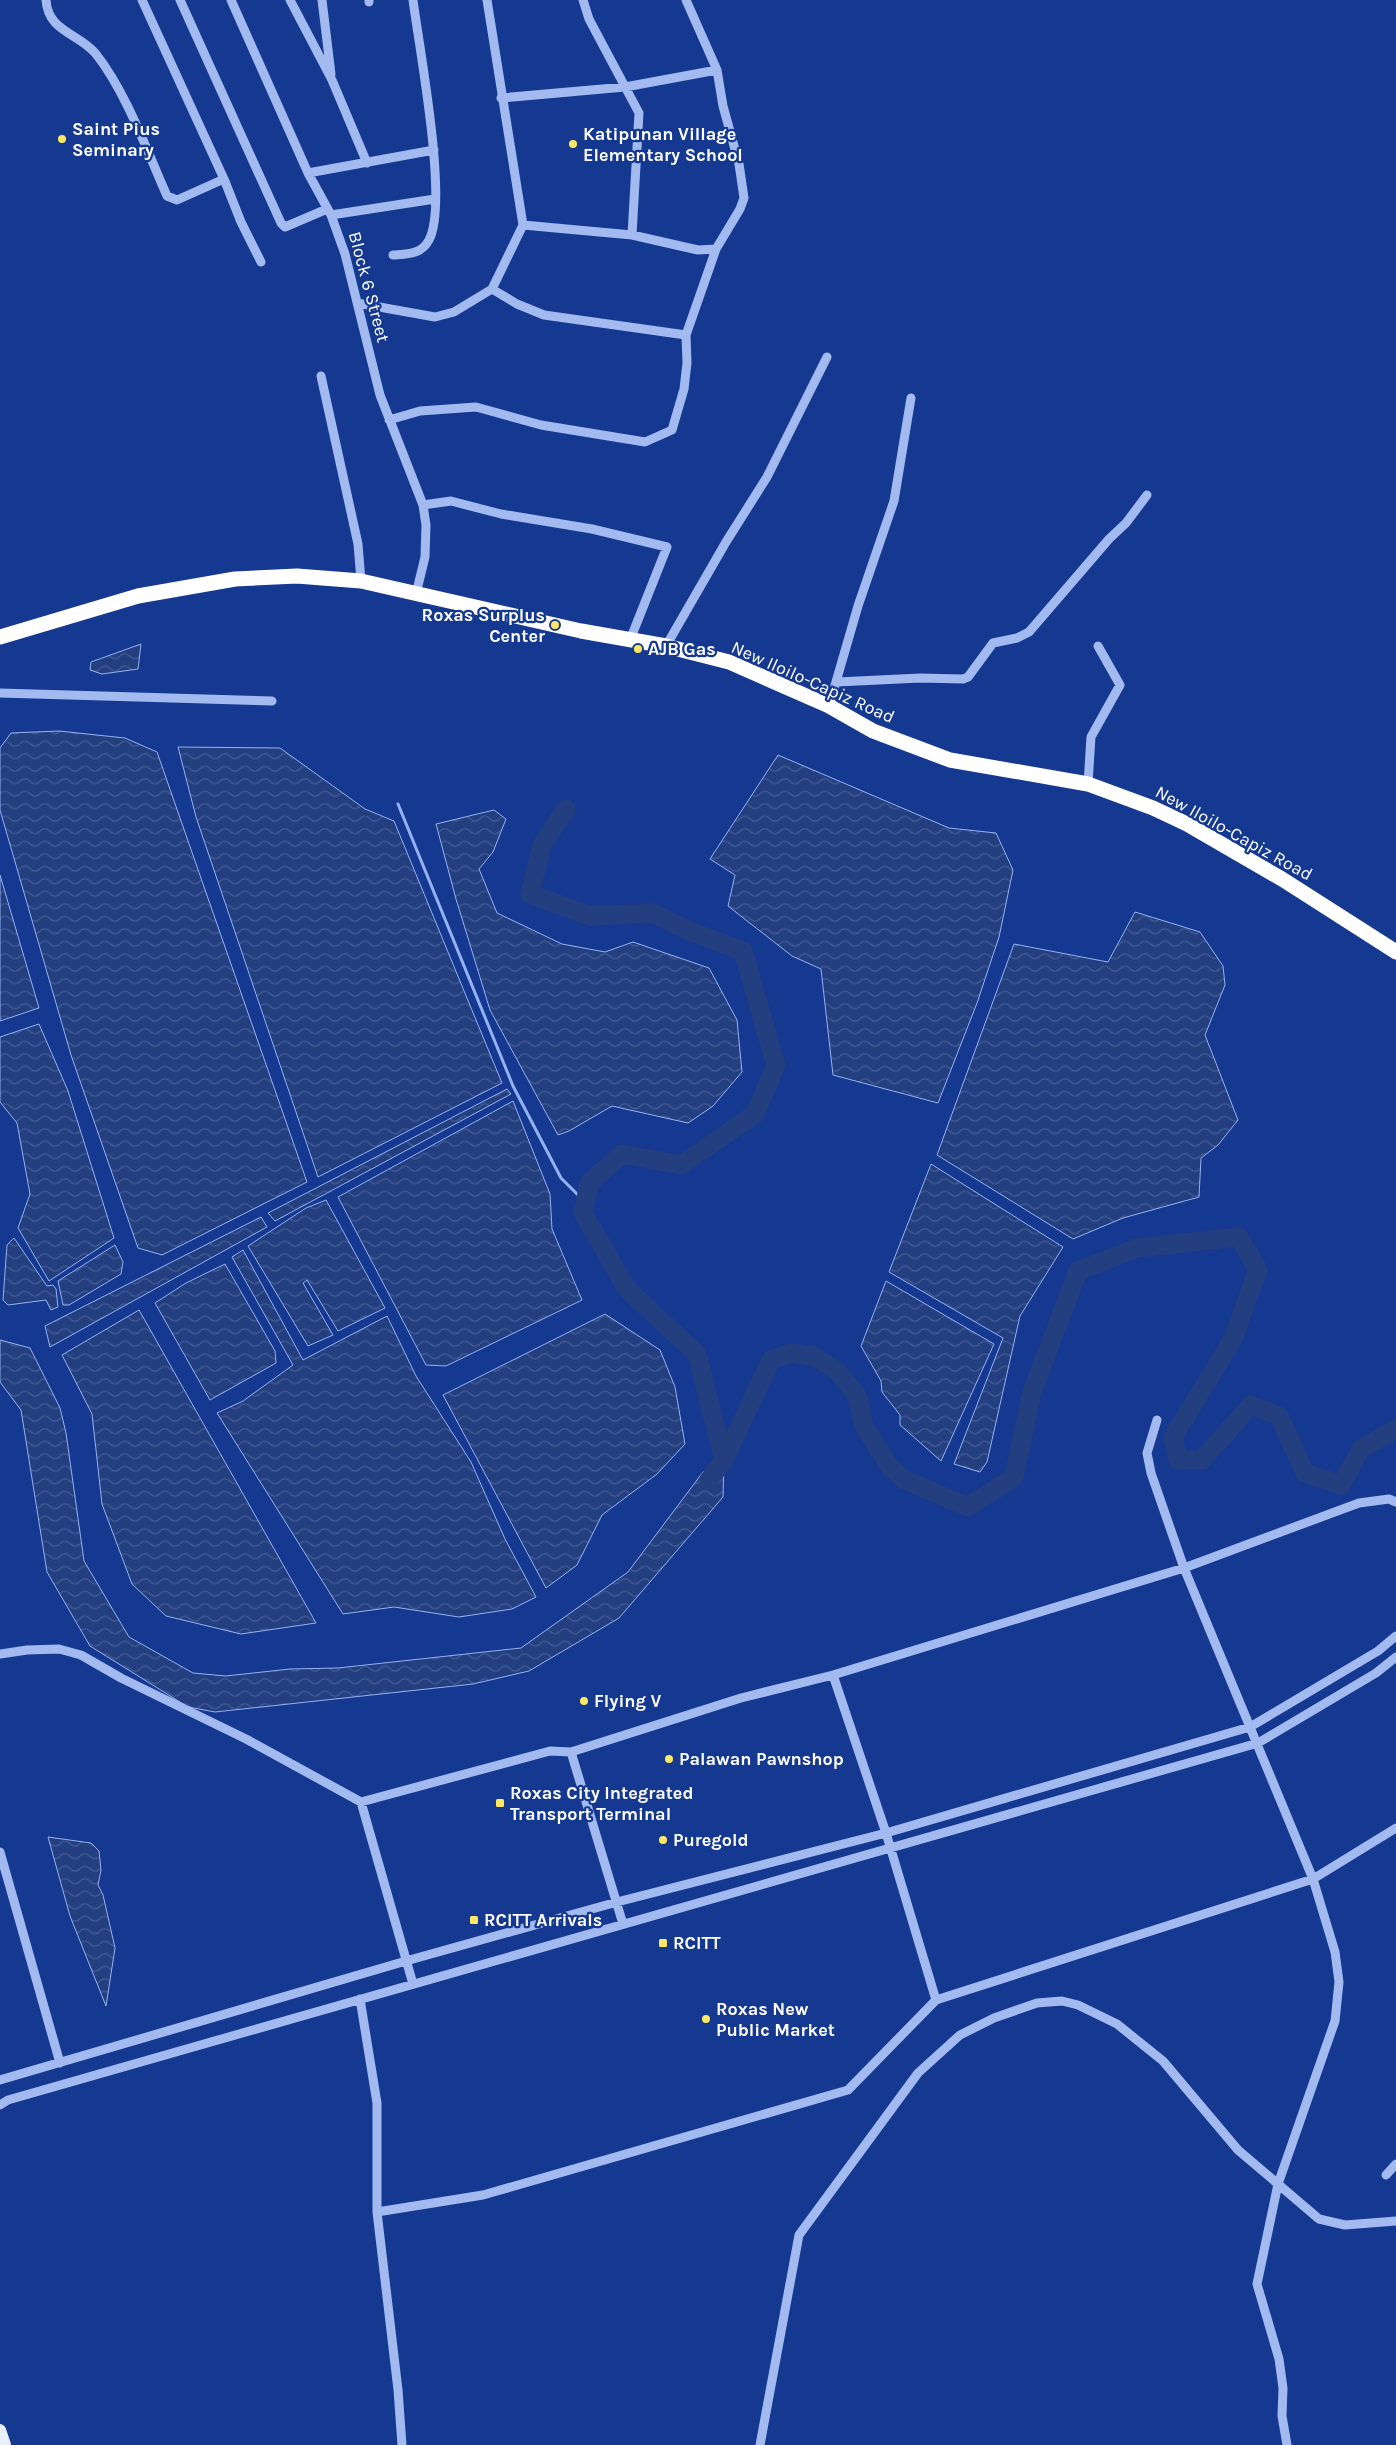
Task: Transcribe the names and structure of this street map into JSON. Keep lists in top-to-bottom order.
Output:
{
  "streets": {
    "highway": ["New Iloilo-Capiz Road"],
    "street": ["Block 6 Street"]
  },
  "crossings": [
    ["Block 6 Street", "New Iloilo-Capiz Road"]
  ],
  "places": {
    "other": [
      "Saint Pius Seminary",
      "Katipunan Village Elementary School",
      "Roxas Surplus Center",
      "AJB Gas",
      "Flying V",
      "Palawan Pawnshop",
      "Puregold",
      "Roxas New Public Market"
    ],
    "transit": ["Roxas City Integrated Transport Terminal", "RCITT Arrivals", "RCITT"]
  }
}
